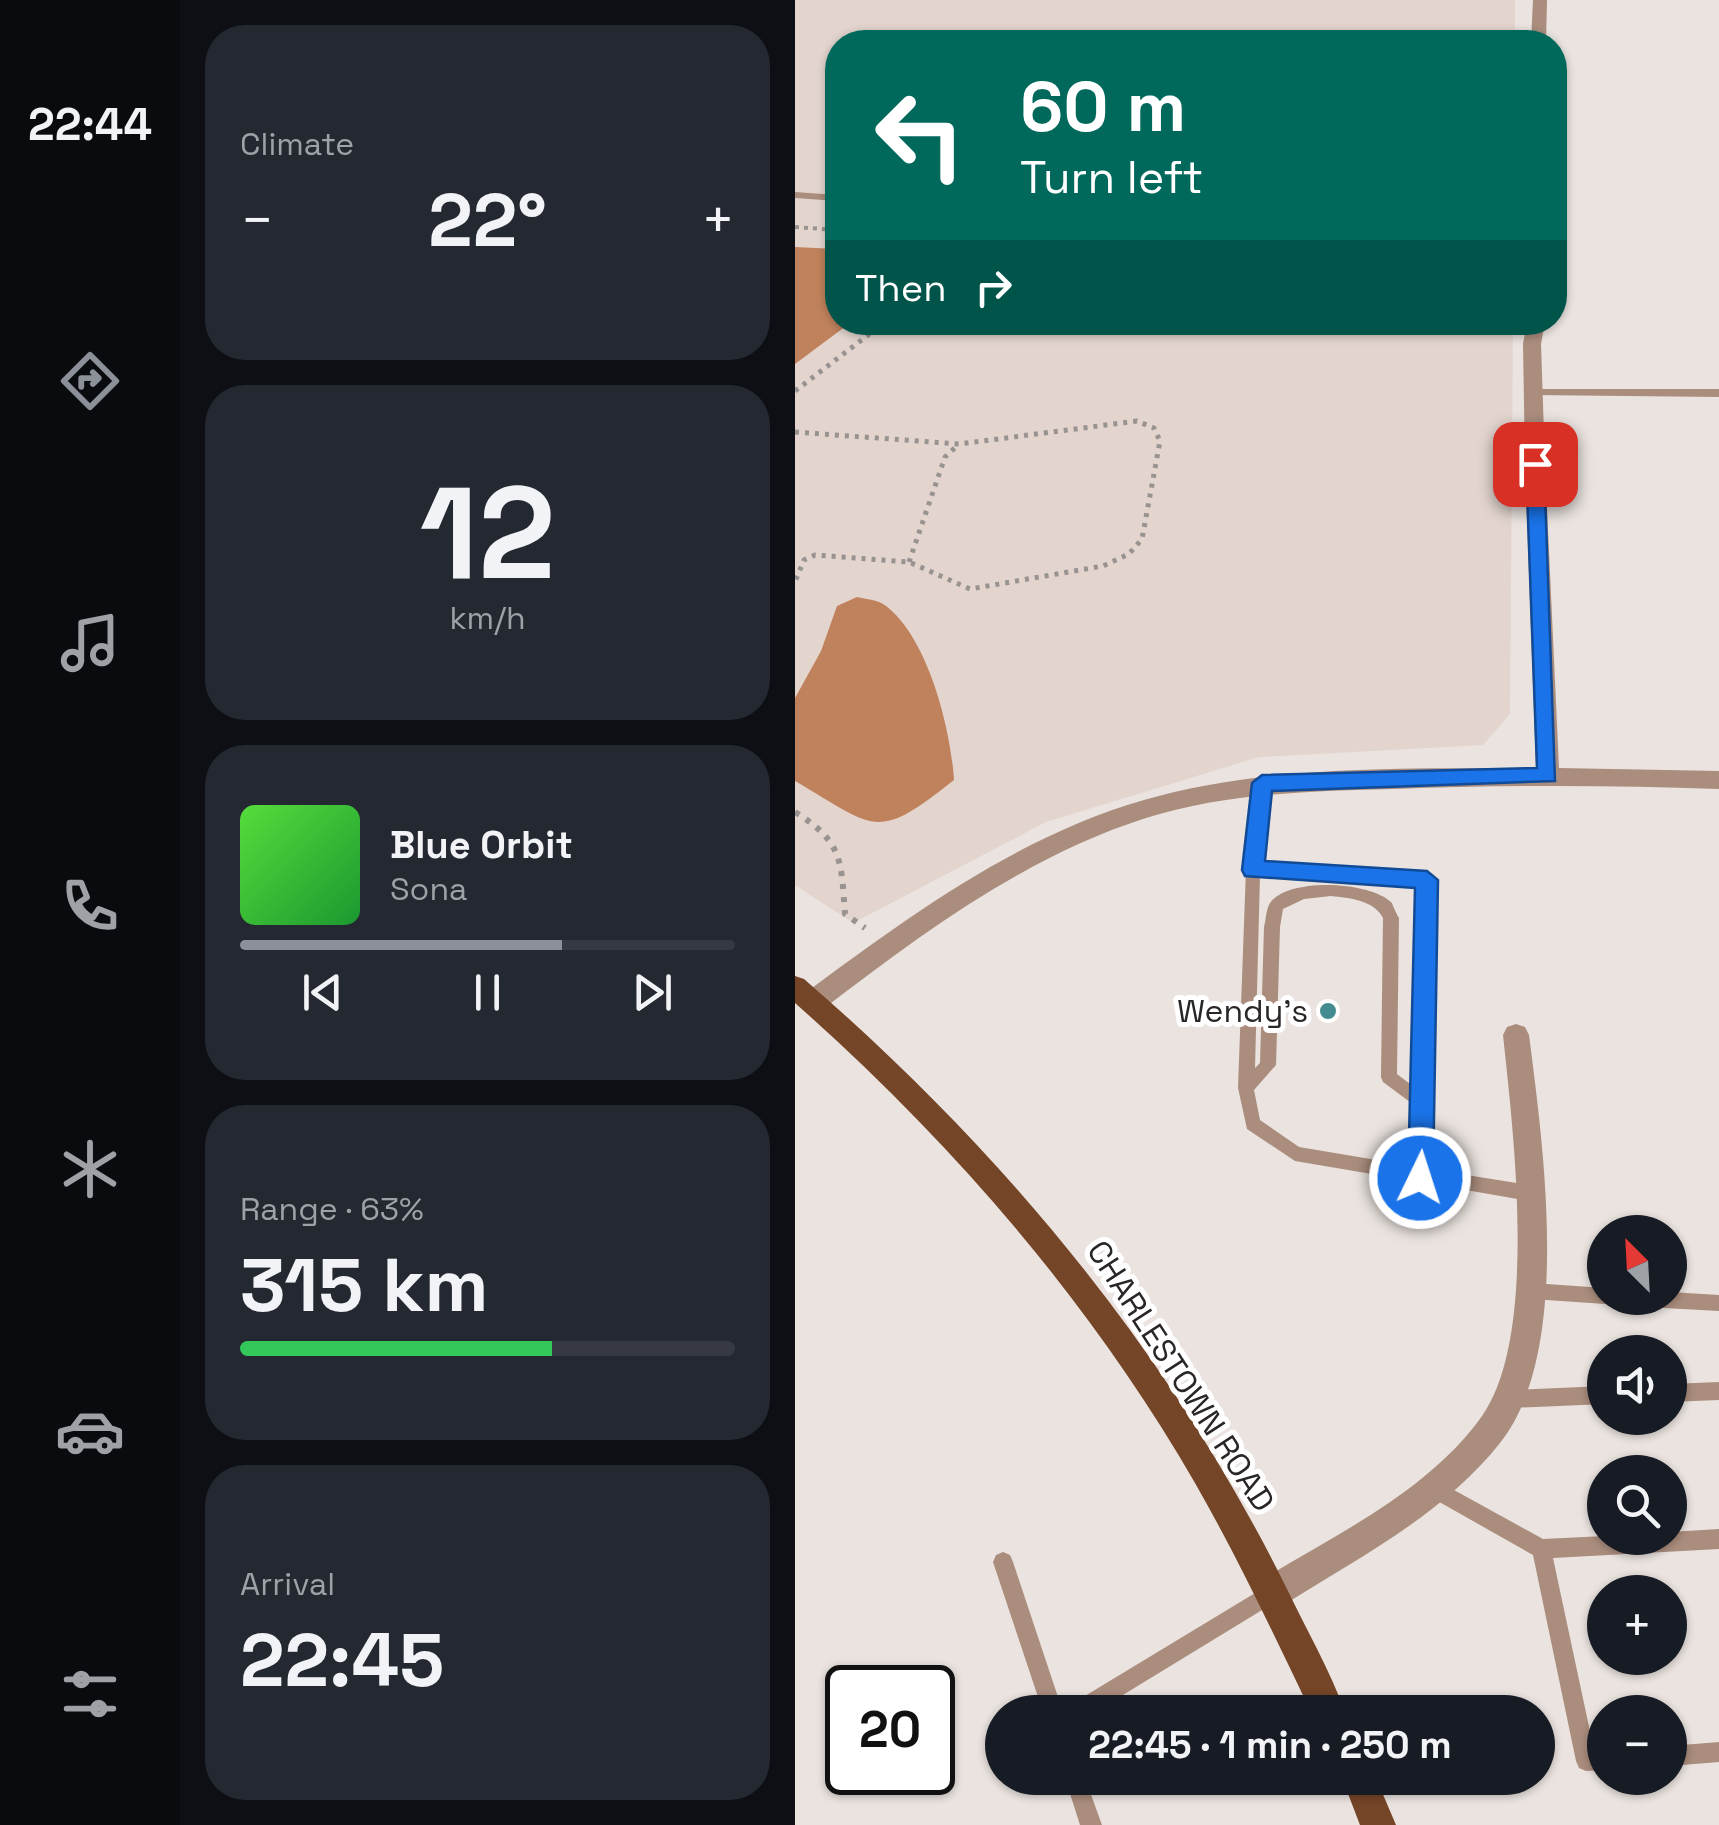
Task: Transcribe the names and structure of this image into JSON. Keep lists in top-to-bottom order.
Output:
{
  "streets": {
    "main road": ["CHARLESTOWN ROAD"]
  },
  "places": ["Wendy's"],
  "north": "top left",
  "page": {
    "tabs": "22:44",
    "tile": [
      "Climate",
      ["12", "km/h"],
      ["Range · 63%", "315 km"],
      ["Arrival", "22:45"]
    ],
    "turn": ["60 m", "Turn left"],
    "heat": ["−", "22°", "+"],
    "then": "Then",
    "song": ["Blue Orbit", "Sona"],
    "map_buttons": ["+", "−"],
    "limit": "20",
    "trip": "22:45 · 1 min · 250 m"
  }
}
